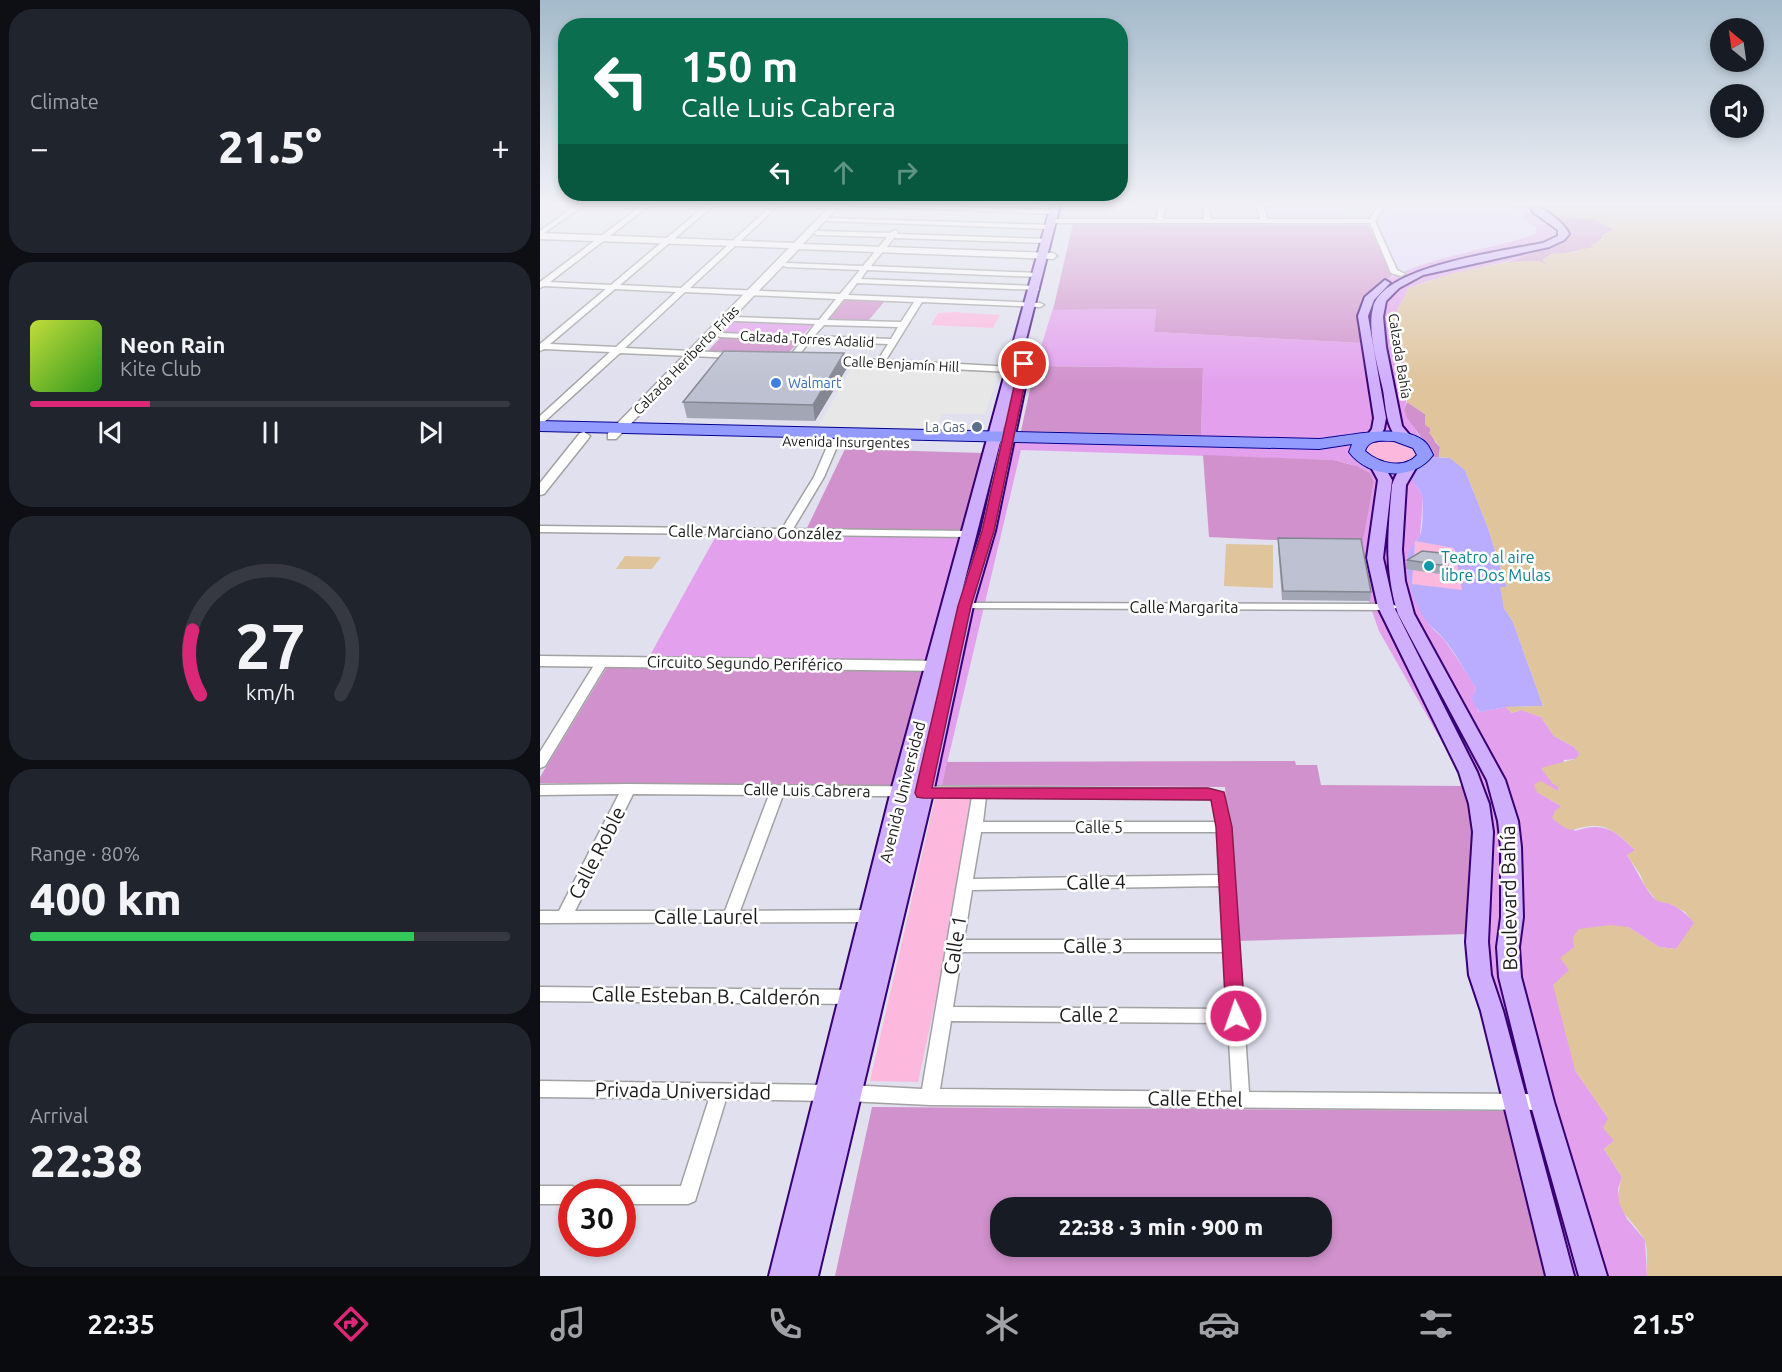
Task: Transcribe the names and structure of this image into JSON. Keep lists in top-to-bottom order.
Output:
{
  "streets": {
    "main road": [
      "Calzada Bahía",
      "Avenida Insurgentes",
      "Avenida Universidad",
      "Boulevard Bahía"
    ],
    "street": [
      "Calzada Torres Adalid",
      "Calzada Heriberto Frías",
      "Calle Benjamín Hill",
      "Calle Marciano González",
      "Calle Margarita",
      "Circuito Segundo Periférico",
      "Calle Luis Cabrera",
      "Calle 5",
      "Calle Roble",
      "Calle 4",
      "Calle Laurel",
      "Calle 1",
      "Calle 3",
      "Calle Esteban B. Calderón",
      "Calle 2",
      "Privada Universidad",
      "Calle Ethel"
    ]
  },
  "crossings": [
    ["Calzada Torres Adalid", "Calzada Heriberto Frías"],
    ["Calzada Bahía", "Avenida Insurgentes"],
    ["Calzada Heriberto Frías", "Avenida Insurgentes"],
    ["Calle Benjamín Hill", "Avenida Universidad"],
    ["Avenida Insurgentes", "Avenida Universidad"],
    ["Avenida Insurgentes", "Boulevard Bahía"],
    ["Calle Marciano González", "Avenida Universidad"],
    ["Calle Margarita", "Avenida Universidad"],
    ["Calle Margarita", "Boulevard Bahía"],
    ["Circuito Segundo Periférico", "Avenida Universidad"],
    ["Calle Luis Cabrera", "Avenida Universidad"],
    ["Calle Luis Cabrera", "Calle 5"],
    ["Calle Luis Cabrera", "Calle Roble"],
    ["Calle Luis Cabrera", "Calle 1"],
    ["Avenida Universidad", "Calle Laurel"],
    ["Avenida Universidad", "Calle Esteban B. Calderón"],
    ["Avenida Universidad", "Privada Universidad"],
    ["Avenida Universidad", "Calle Ethel"],
    ["Calle 5", "Calle 1"],
    ["Calle Roble", "Calle Laurel"],
    ["Calle 4", "Calle 1"],
    ["Boulevard Bahía", "Calle Ethel"],
    ["Calle 1", "Calle 3"],
    ["Calle 1", "Calle 2"],
    ["Calle 1", "Calle Ethel"]
  ],
  "places": ["Walmart", "La Gas", "Teatro al aire libre Dos Mulas"],
  "north": "top left",
  "page": {
    "tile": [
      "Climate",
      ["Range · 80%", "400 km"],
      ["Arrival", "22:38"]
    ],
    "turn": ["150 m", "Calle Luis Cabrera"],
    "heat": ["−", "21.5°", "+"],
    "song": ["Neon Rain", "Kite Club"],
    "limit": "30",
    "trip": "22:38 · 3 min · 900 m",
    "tabs": ["22:35", "21.5°"],
    "gauge": ["27", "km/h"]
  }
}
